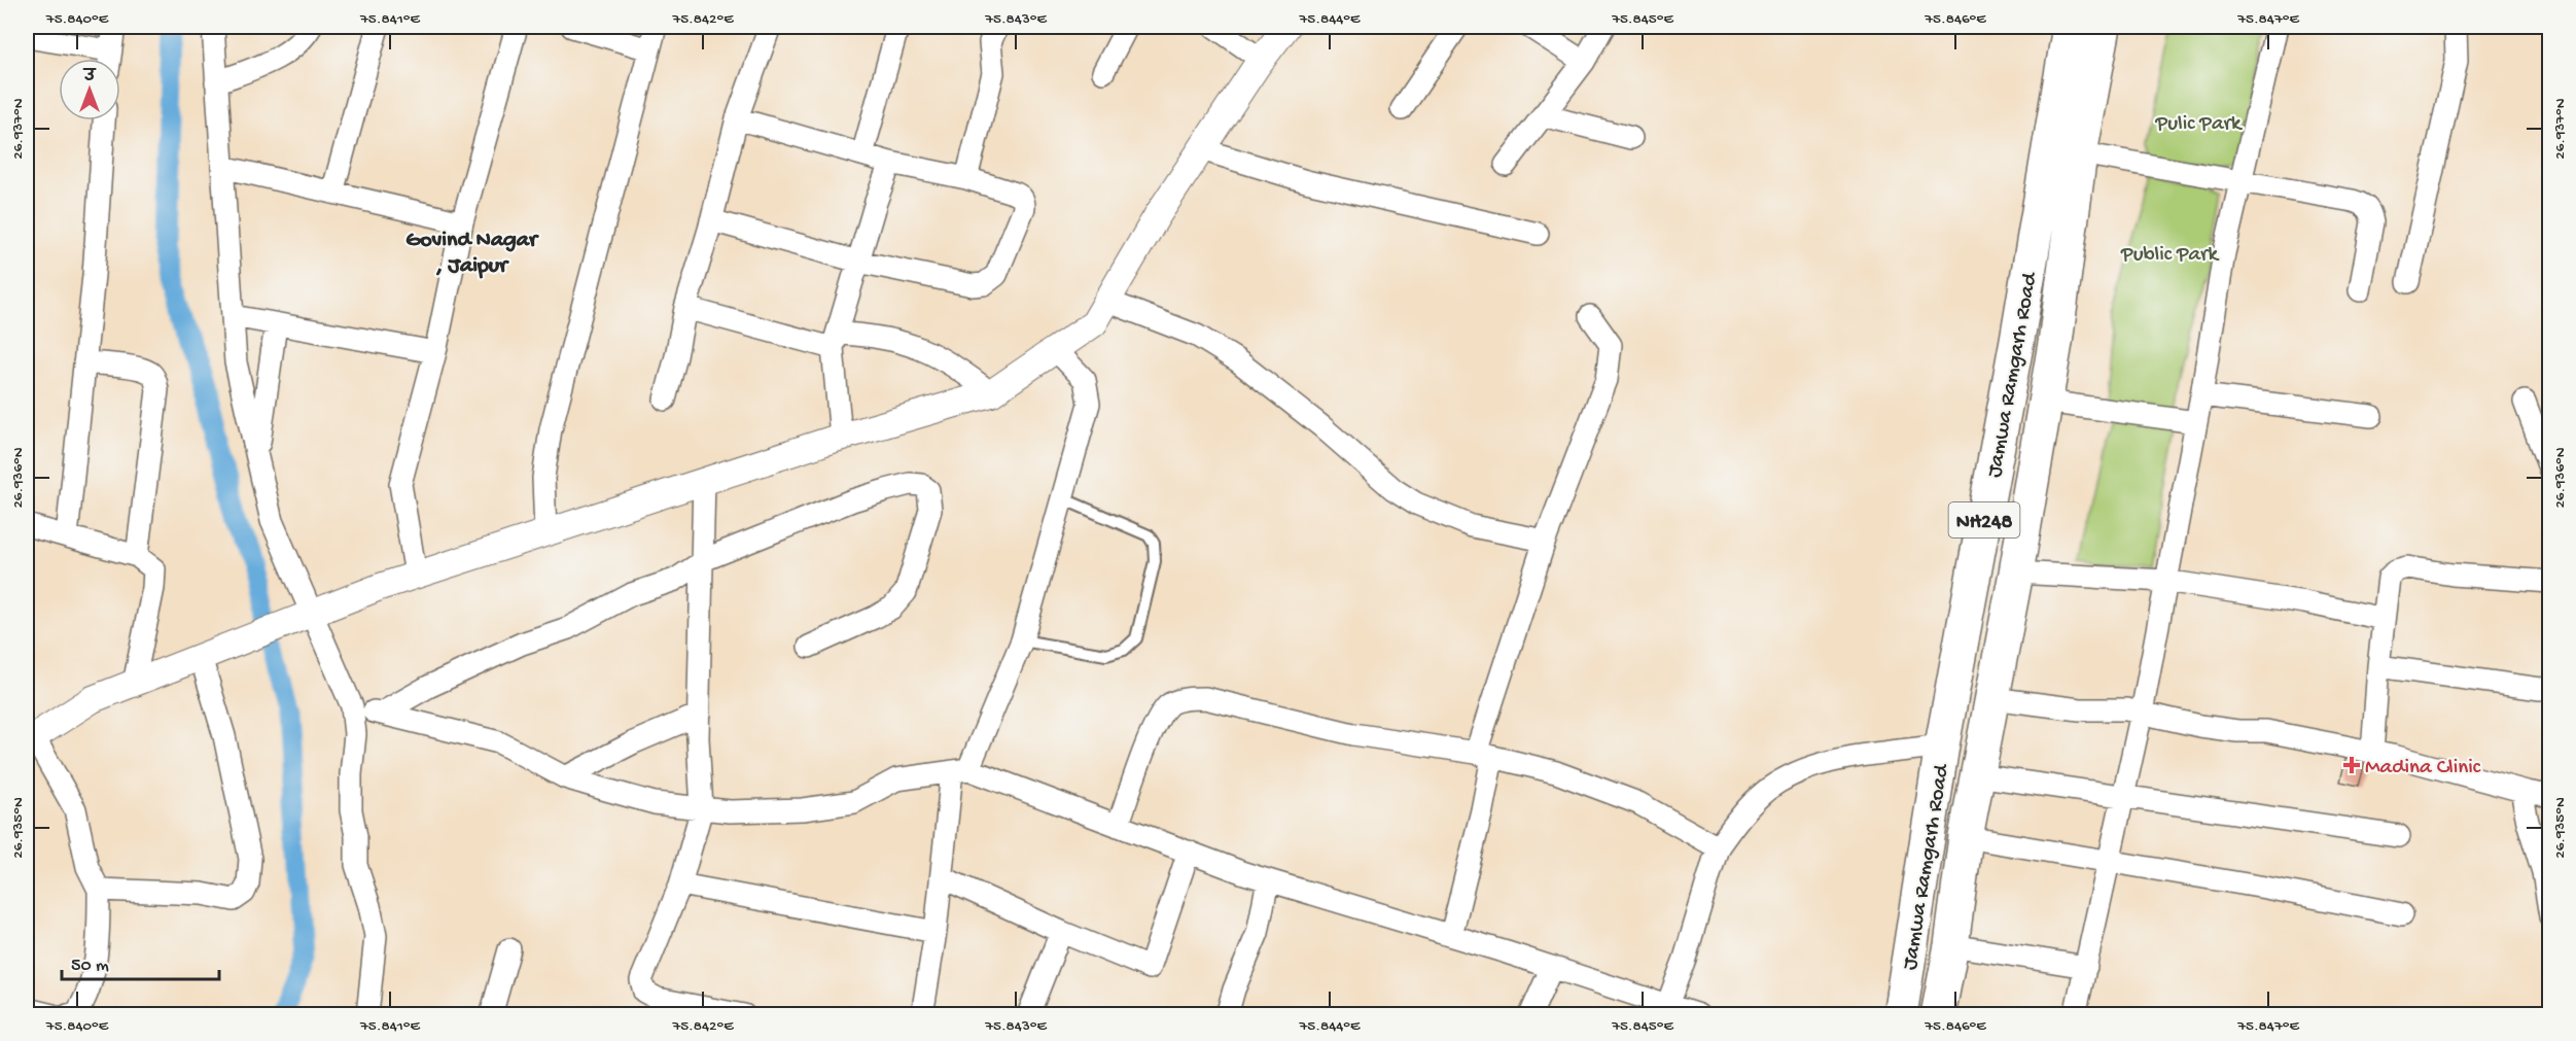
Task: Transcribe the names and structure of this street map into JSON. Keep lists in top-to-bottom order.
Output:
{
  "streets": {
    "highway": ["Jamwa Ramgarh Road", "NH248"]
  },
  "districts": ["Govind Nagar , Jaipur"],
  "parks": ["Pulic Park", "Public Park"],
  "places": {
    "health": ["Madina Clinic"]
  },
  "scale_bar": "50 m",
  "north": "top",
  "coordinates": [
    "75.840°E",
    "75.841°E",
    "75.842°E",
    "75.843°E",
    "75.844°E",
    "75.845°E",
    "75.846°E",
    "75.847°E",
    "26.937°N",
    "26.936°N",
    "26.935°N"
  ]
}
